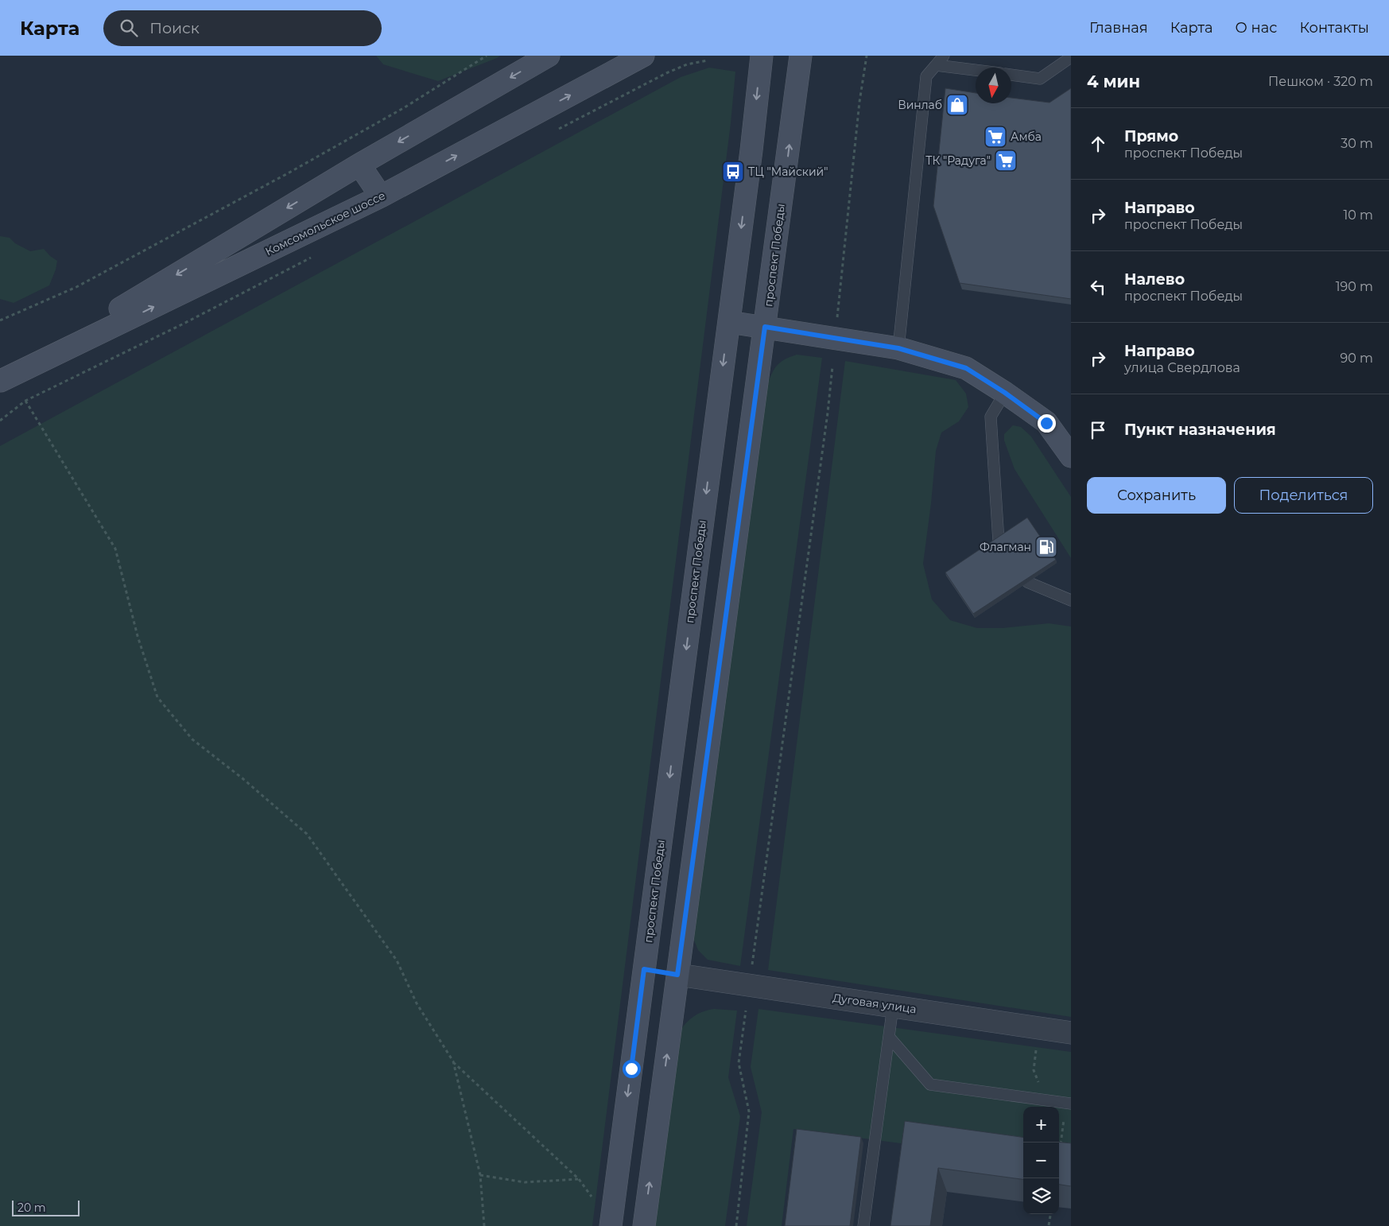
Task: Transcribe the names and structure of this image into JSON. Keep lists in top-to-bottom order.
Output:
{
  "streets": {
    "main road": ["Комсомольское шоссе", "проспект Победы"],
    "street": ["Дуговая улица"]
  },
  "crossings": [
    ["проспект Победы", "Дуговая улица"]
  ],
  "places": {
    "shop": ["Винлаб"],
    "supermarket": ["Амба", "ТК \"Радуга\""],
    "bus stop": ["ТЦ \"Майский\""],
    "fuel station": ["Флагман"]
  },
  "scale_bar": "20 m",
  "north": "bottom",
  "page": {
    "header": "Карта",
    "search": "Поиск",
    "nav": [
      "Главная",
      "Карта",
      "О нас",
      "Контакты"
    ],
    "heading": ["4 мин", "Пешком · 320 m"],
    "list": [
      ["Прямо", "проспект Победы", "30 m"],
      ["Направо", "проспект Победы", "10 m"],
      ["Налево", "проспект Победы", "190 m"],
      ["Направо", "улица Свердлова", "90 m"],
      "Пункт назначения"
    ],
    "buttons": ["Сохранить", "Поделиться"],
    "map_buttons": ["+", "−"],
    "scale": "20 m"
  }
}
